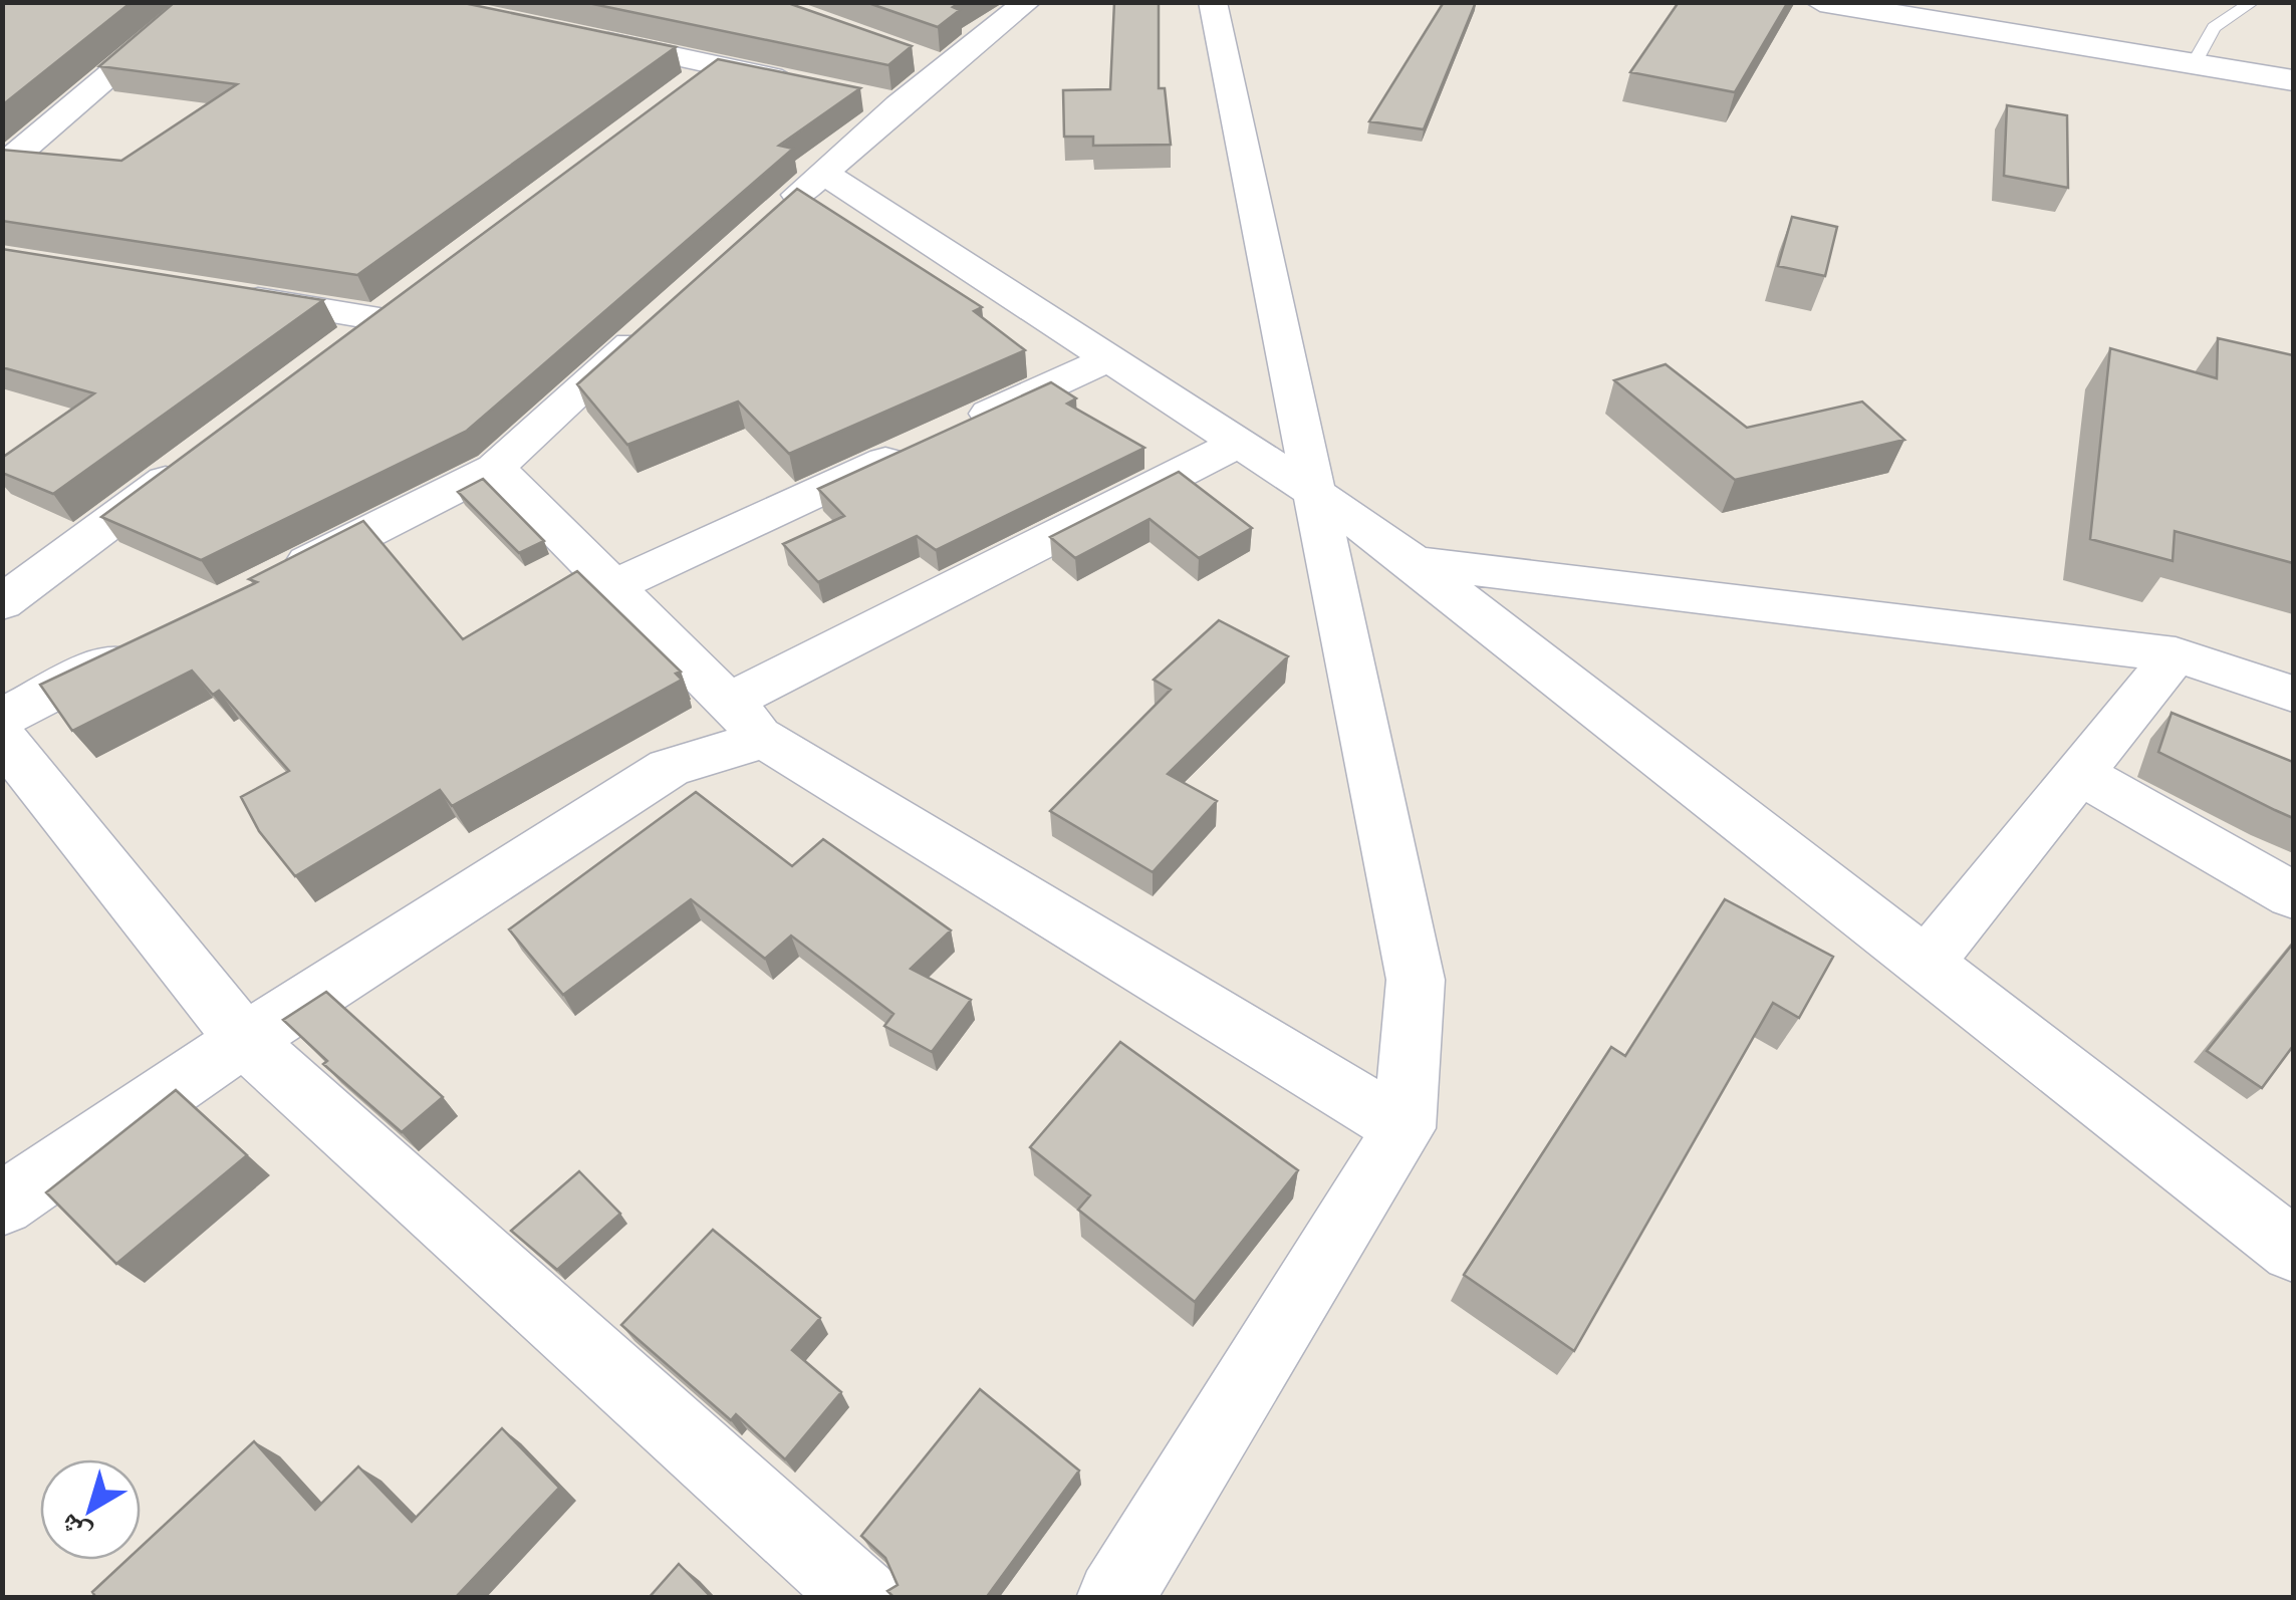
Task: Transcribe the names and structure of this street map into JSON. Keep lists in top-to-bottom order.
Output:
{
  "north": "bottom left"
}
